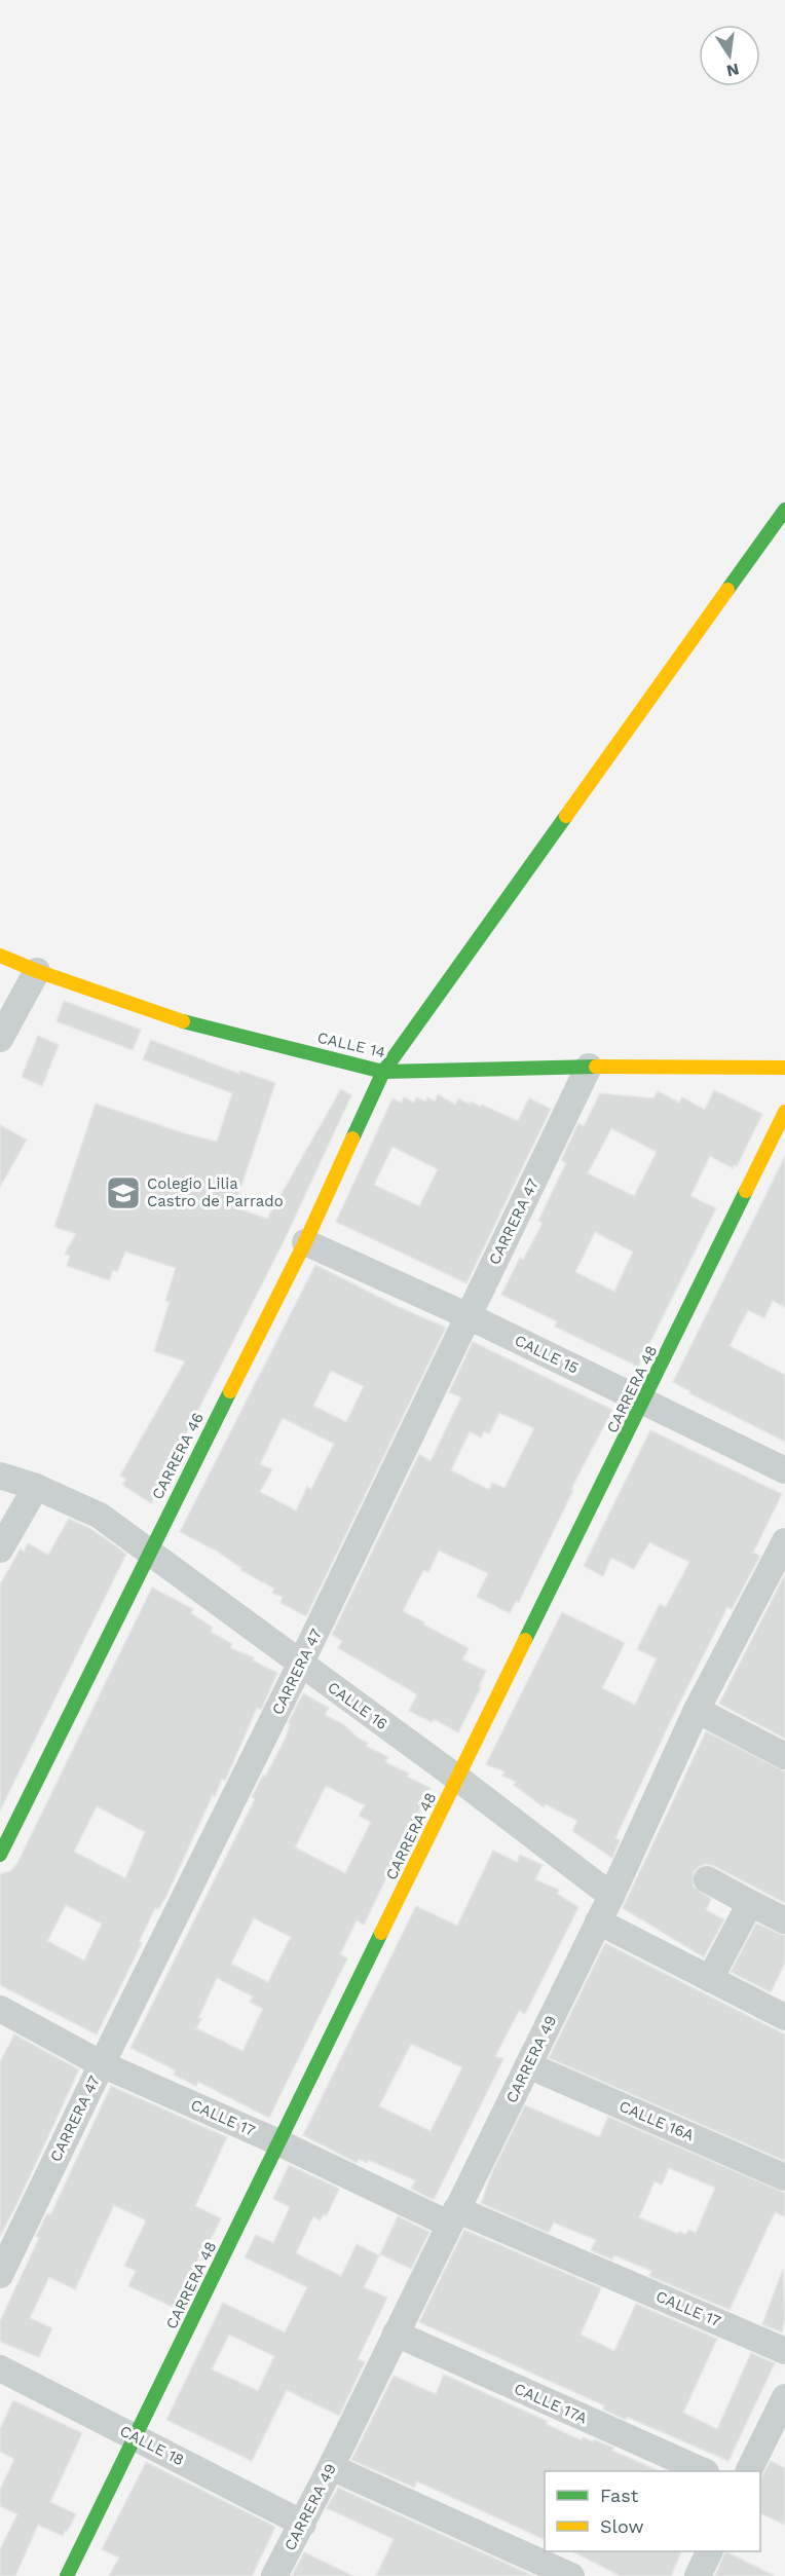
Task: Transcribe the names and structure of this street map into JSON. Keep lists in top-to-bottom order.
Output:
{
  "streets": {
    "street": [
      "CALLE 14",
      "CARRERA 47",
      "CALLE 15",
      "CARRERA 48",
      "CARRERA 46",
      "CALLE 16",
      "CARRERA 49",
      "CALLE 17",
      "CALLE 16A",
      "CALLE 17A",
      "CALLE 18"
    ]
  },
  "crossings": [
    ["CALLE 14", "CARRERA 47"],
    ["CALLE 14", "CARRERA 46"],
    ["CARRERA 47", "CALLE 15"],
    ["CARRERA 47", "CALLE 16"],
    ["CARRERA 47", "CALLE 17"],
    ["CALLE 15", "CARRERA 48"],
    ["CALLE 15", "CARRERA 46"],
    ["CARRERA 48", "CALLE 16"],
    ["CARRERA 48", "CALLE 17"],
    ["CARRERA 48", "CALLE 18"],
    ["CARRERA 46", "CALLE 16"],
    ["CALLE 16", "CARRERA 49"],
    ["CARRERA 49", "CALLE 17"],
    ["CARRERA 49", "CALLE 16A"],
    ["CARRERA 49", "CALLE 17A"],
    ["CARRERA 49", "CALLE 18"]
  ],
  "places": {
    "school or university": ["Colegio Lilia Castro de Parrado"]
  },
  "legend": ["Fast", "Slow"],
  "north": "bottom"
}
